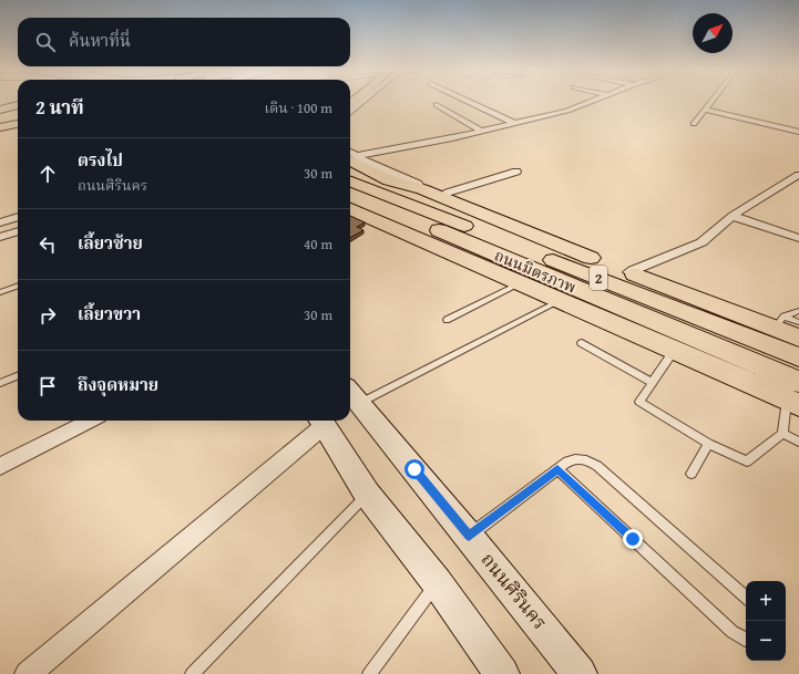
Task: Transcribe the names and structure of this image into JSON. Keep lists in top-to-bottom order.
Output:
{
  "streets": {
    "highway": ["ถนนมิตรภาพ", "2"],
    "street": ["ถนนศิรินคร"]
  },
  "north": "top right",
  "page": {
    "search": "ค้นหาที่นี่",
    "heading": ["2 นาที", "เดิน · 100 m"],
    "list": [
      ["ตรงไป", "ถนนศิรินคร", "30 m"],
      ["เลี้ยวซ้าย", "40 m"],
      ["เลี้ยวขวา", "30 m"],
      "ถึงจุดหมาย"
    ],
    "map_buttons": ["+", "−"]
  }
}
